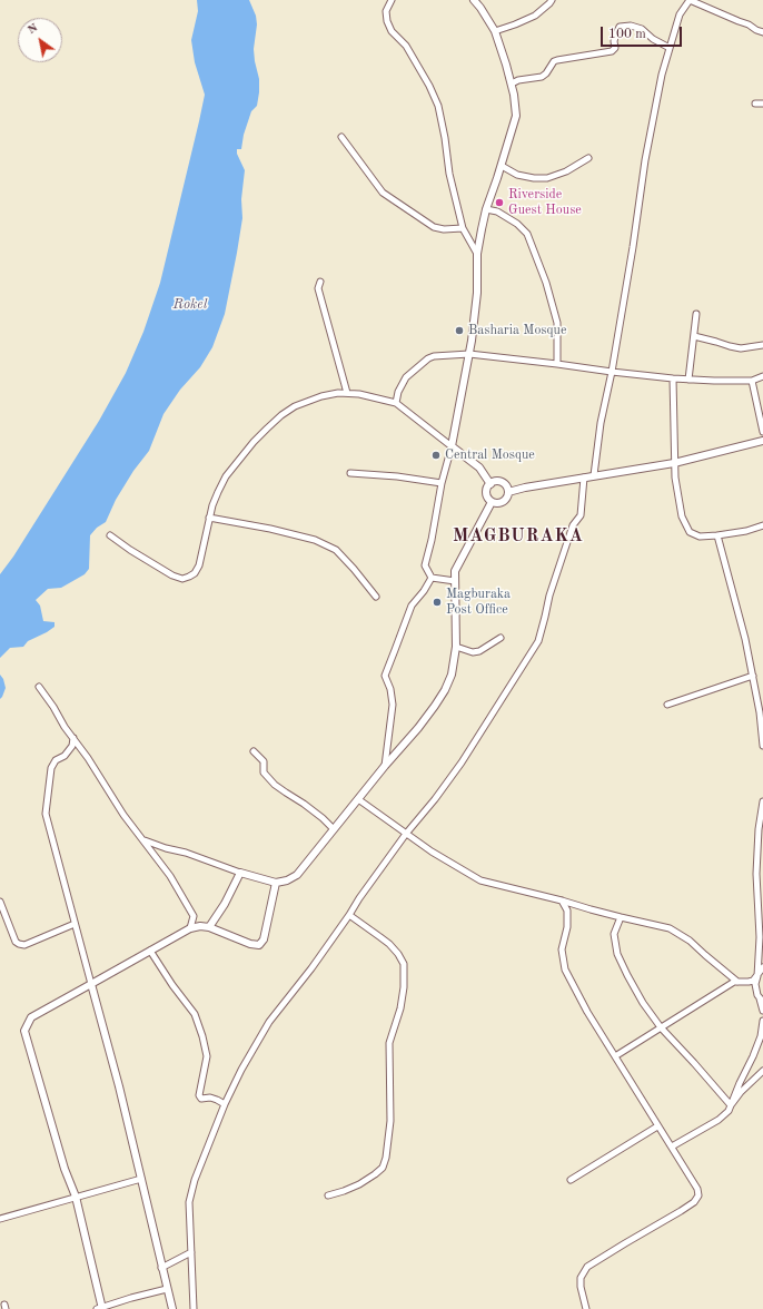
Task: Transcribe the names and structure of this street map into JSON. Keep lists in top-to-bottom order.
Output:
{
  "districts": ["MAGBURAKA"],
  "water": ["Rokel"],
  "places": [
    "Riverside Guest House",
    "Basharia Mosque",
    "Central Mosque",
    "Magburaka Post Office"
  ],
  "scale_bar": "100 m",
  "north": "top left"
}
